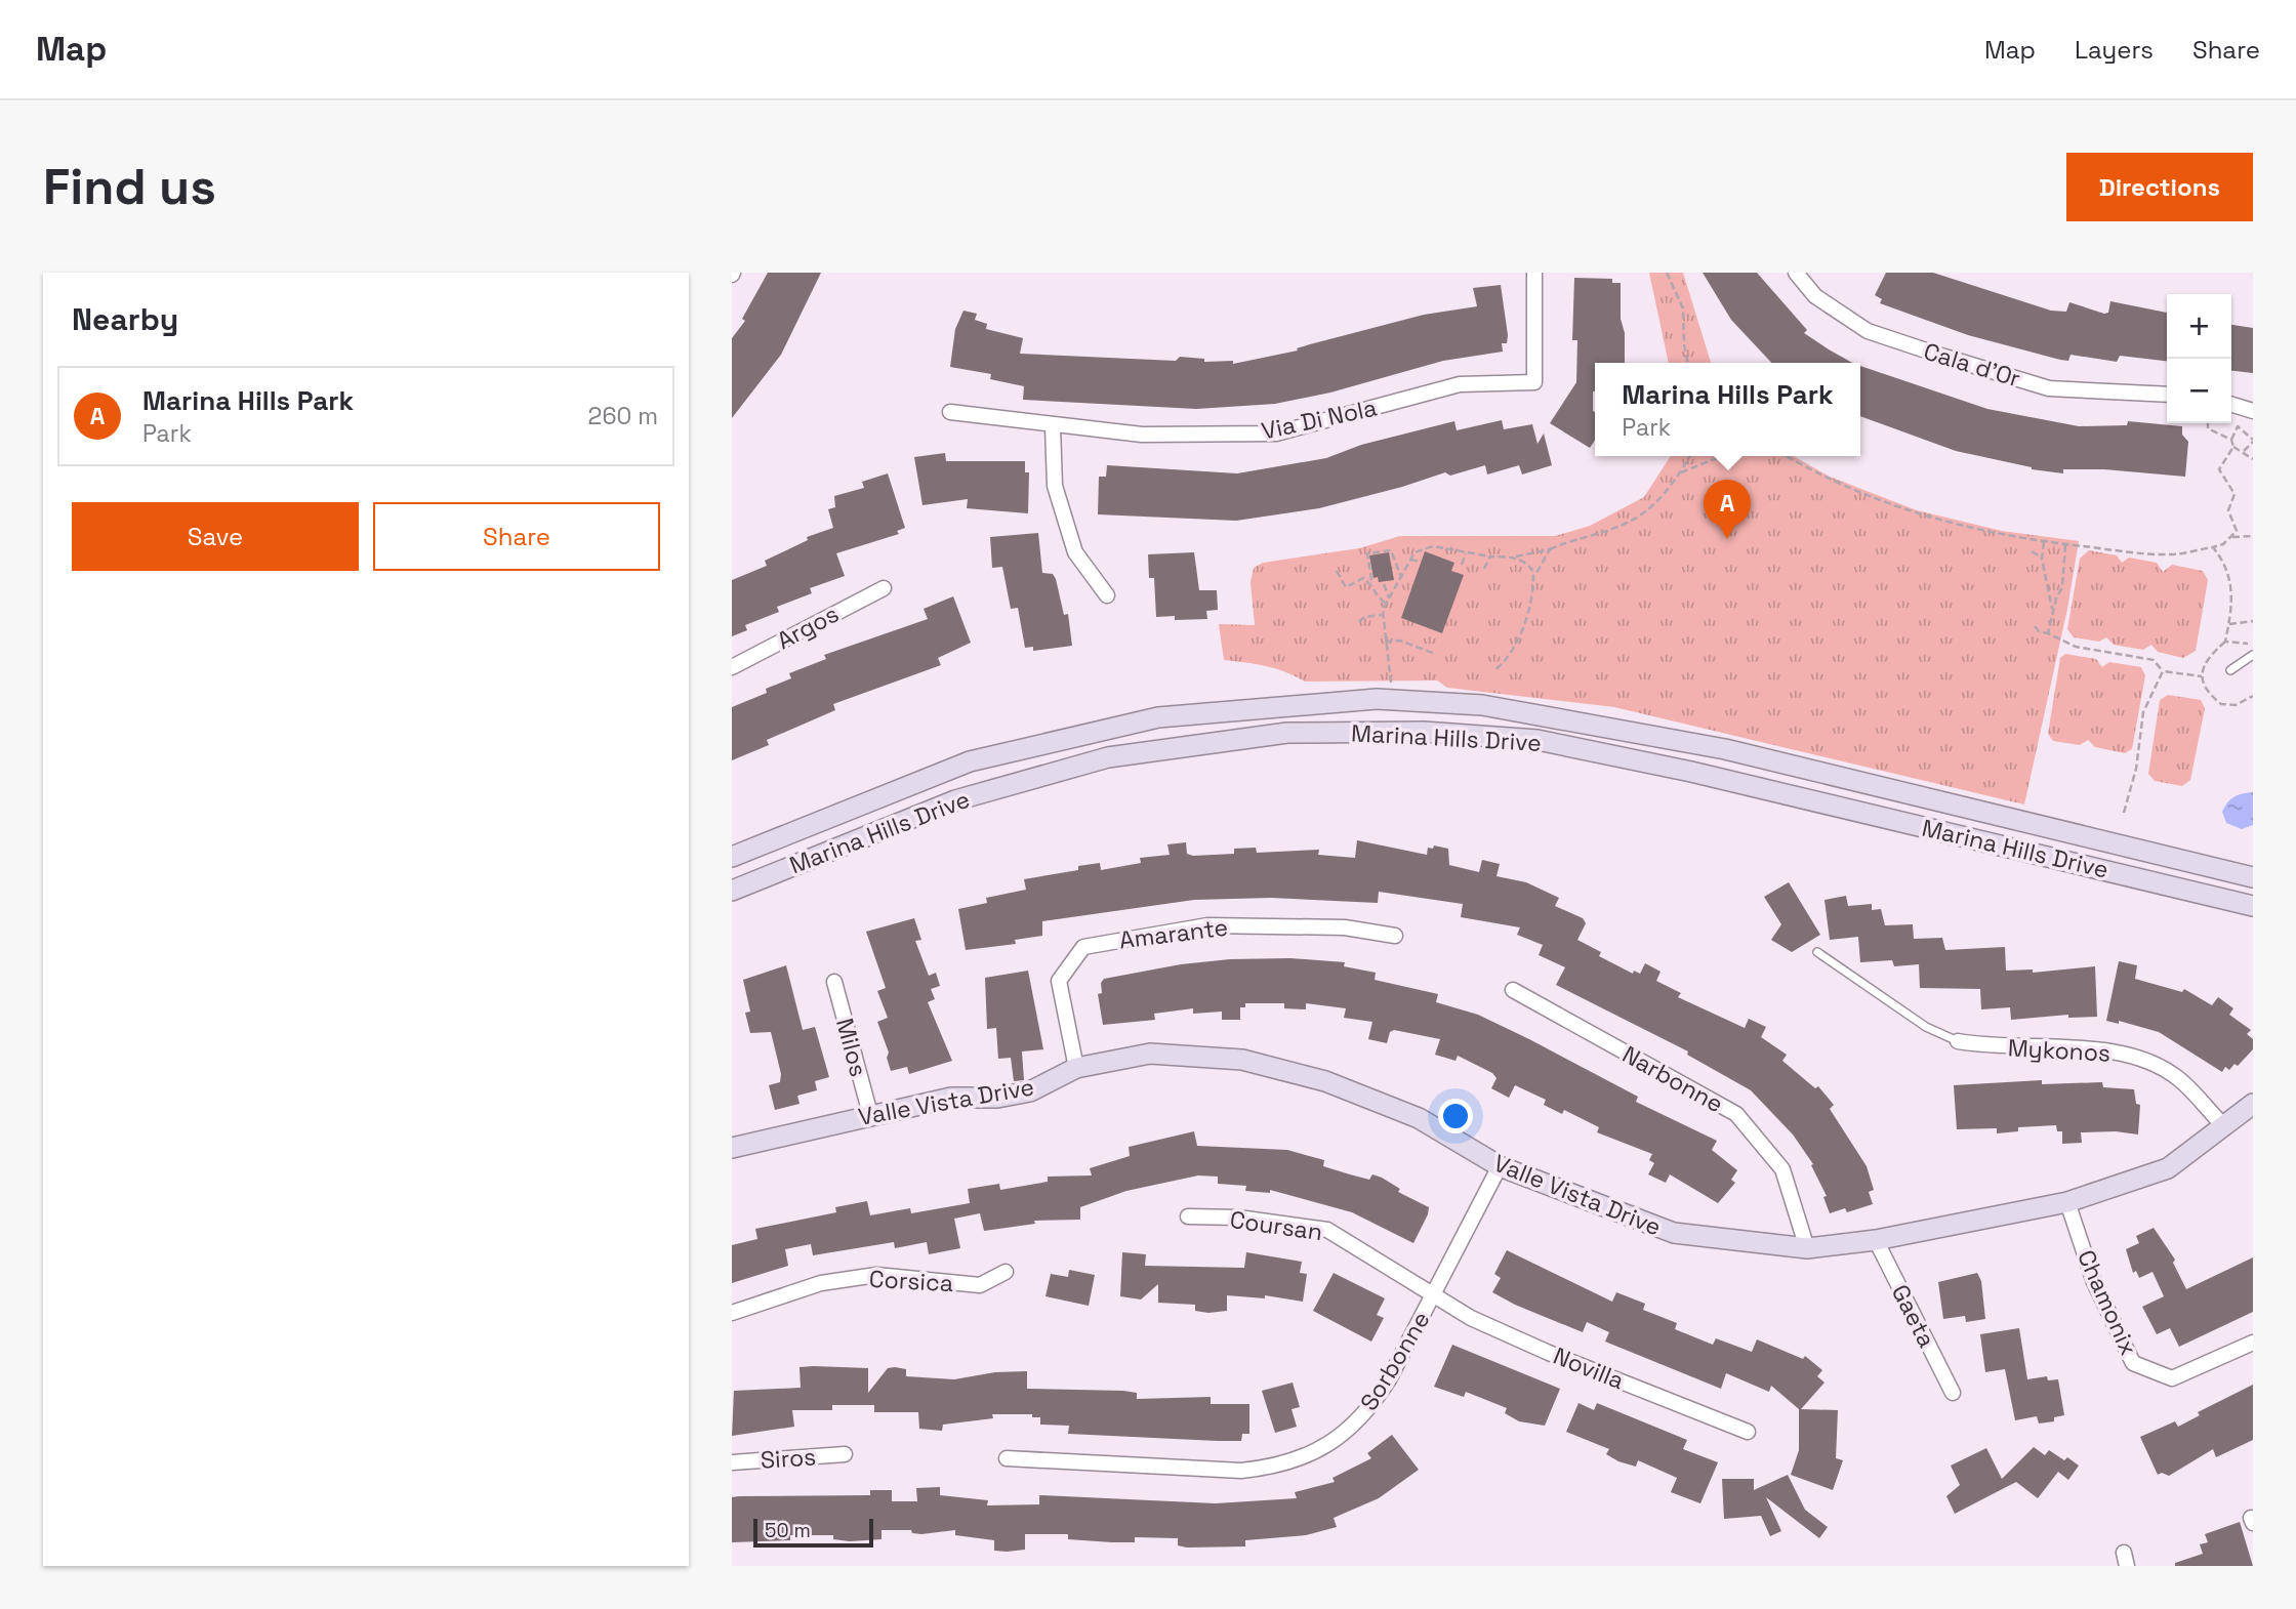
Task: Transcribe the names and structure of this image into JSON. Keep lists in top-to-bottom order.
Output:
{
  "streets": {
    "street": [
      "Cala d'Or",
      "Via Di Nola",
      "Argos",
      "Marina Hills Drive",
      "Amarante",
      "Milos",
      "Mykonos",
      "Narbonne",
      "Valle Vista Drive",
      "Coursan",
      "Corsica",
      "Chamonix",
      "Gaeta",
      "Sorbonne",
      "Novilla",
      "Siros"
    ]
  },
  "crossings": [
    ["Amarante", "Valle Vista Drive"],
    ["Milos", "Valle Vista Drive"],
    ["Mykonos", "Valle Vista Drive"],
    ["Narbonne", "Valle Vista Drive"],
    ["Valle Vista Drive", "Chamonix"],
    ["Valle Vista Drive", "Gaeta"],
    ["Valle Vista Drive", "Sorbonne"],
    ["Coursan", "Sorbonne"],
    ["Coursan", "Novilla"],
    ["Sorbonne", "Novilla"]
  ],
  "scale_bar": "50 m",
  "page": {
    "header": "Map",
    "nav": ["Map", "Layers", "Share"],
    "buttons": [
      "Directions",
      ["Save", "Share"]
    ],
    "title": "Find us",
    "heading": "Nearby",
    "map_buttons": ["+", "−"],
    "popup": ["Marina Hills Park", "Park"],
    "list": [
      {
        "mark": "A",
        "name": "Marina Hills Park",
        "note": "Park",
        "value": "260 m"
      }
    ],
    "pins": "A",
    "scale": "50 m"
  }
}
